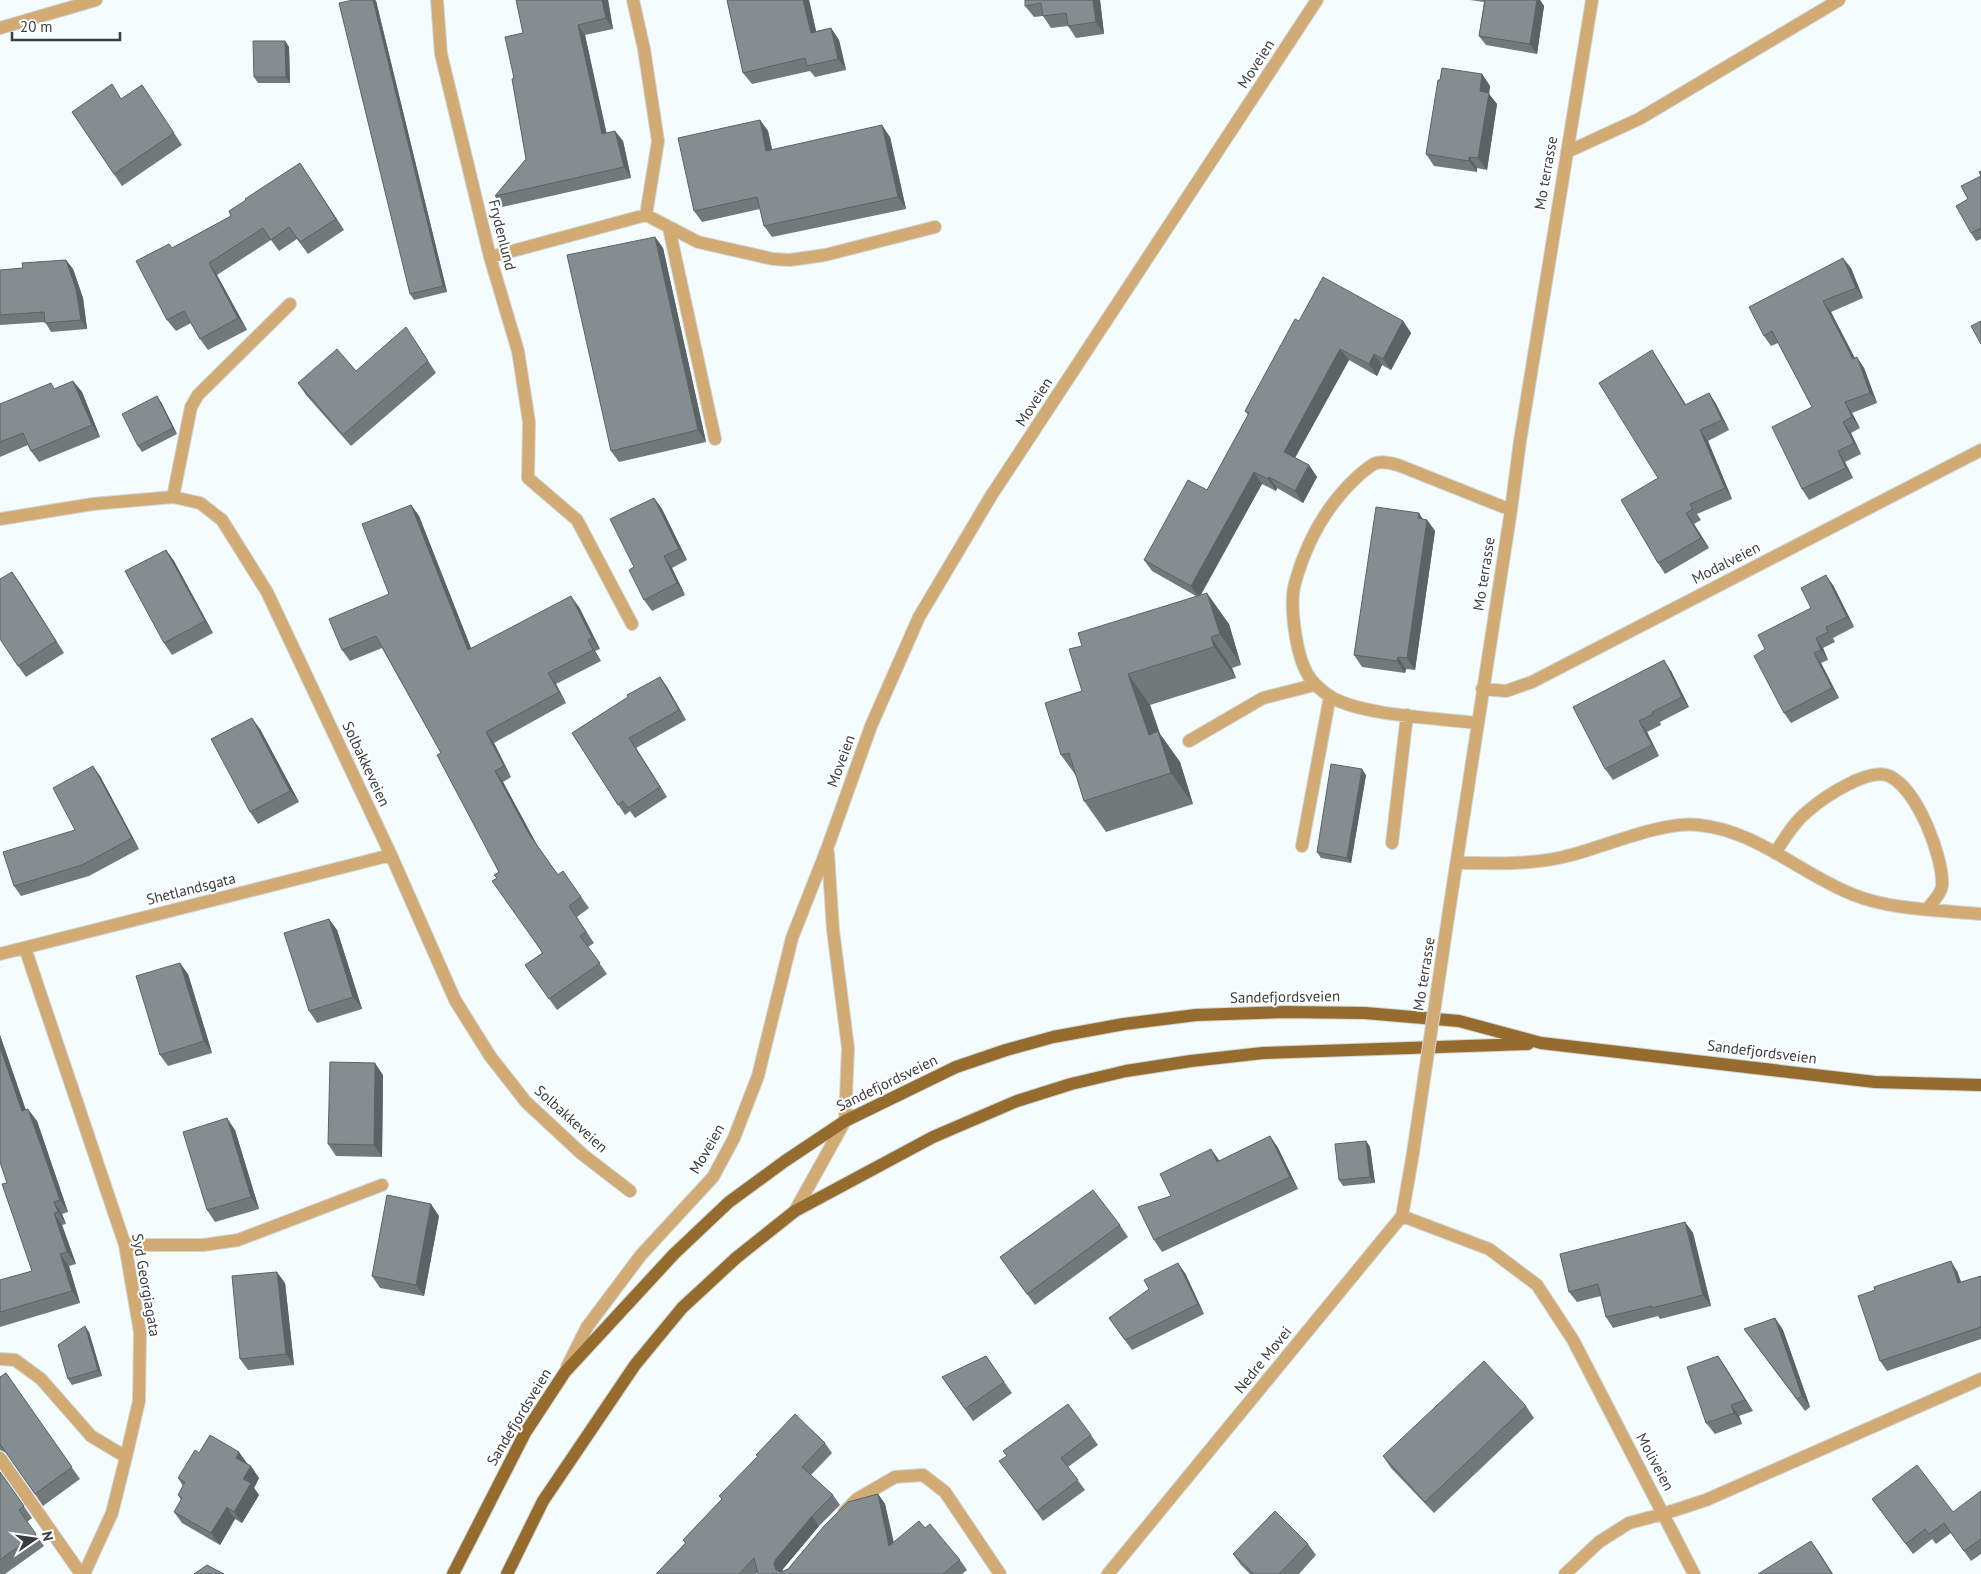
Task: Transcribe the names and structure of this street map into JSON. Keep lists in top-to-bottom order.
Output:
{
  "streets": {
    "main road": ["Sandefjordsveien"],
    "street": [
      "Moveien",
      "Mo terrasse",
      "Frydenlund",
      "Modalveien",
      "Solbakkeveien",
      "Shetlandsgata",
      "Syd Georgiagata",
      "Nedre Movei",
      "Moliveien"
    ]
  },
  "crossings": [
    ["Moveien", "Sandefjordsveien"],
    ["Mo terrasse", "Modalveien"],
    ["Mo terrasse", "Nedre Movei"],
    ["Solbakkeveien", "Shetlandsgata"],
    ["Shetlandsgata", "Syd Georgiagata"],
    ["Nedre Movei", "Moliveien"]
  ],
  "scale_bar": "20 m",
  "north": "right"
}
